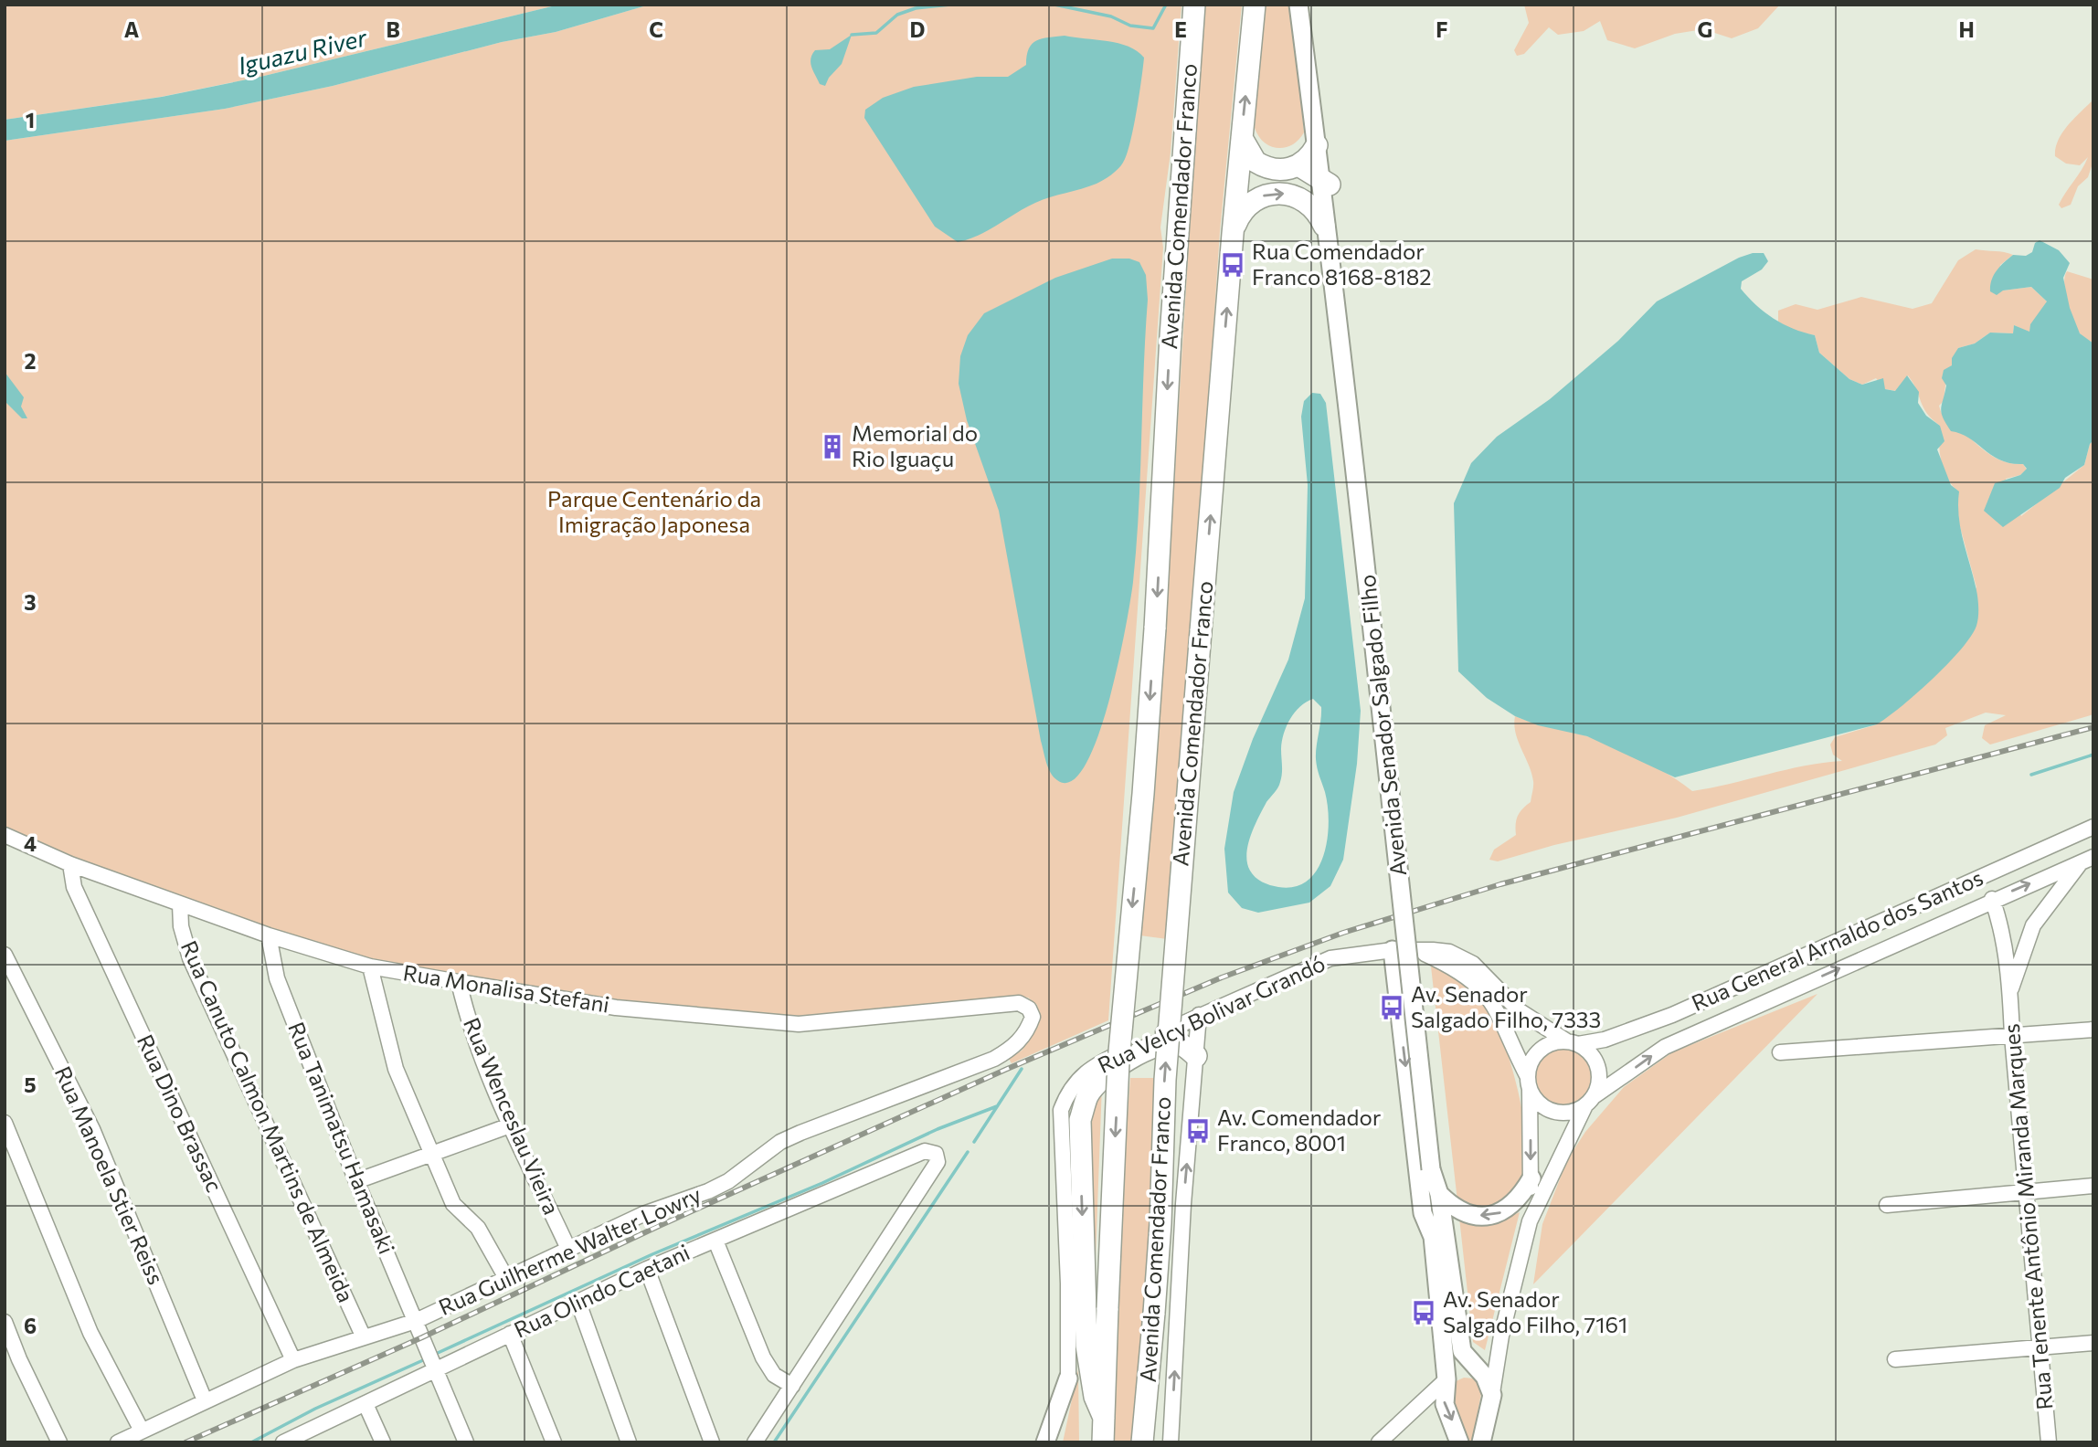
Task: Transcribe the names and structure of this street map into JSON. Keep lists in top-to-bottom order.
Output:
{
  "streets": {
    "highway": ["Avenida Comendador Franco"],
    "main road": ["Avenida Senador Salgado Filho", "Rua Velcy Bolivar Grandó"],
    "street": [
      "Rua General Arnaldo dos Santos",
      "Rua Monalisa Stefani",
      "Rua Dino Brassac",
      "Rua Wenceslau Vieira",
      "Rua Canuto Calmon Martins de Almeida",
      "Rua Tanimatsu Hamasaki",
      "Rua Manoela Stier Reiss",
      "Rua Tenente Antônio Miranda Marques",
      "Rua Guilherme Walter Lowry",
      "Rua Olindo Caetani"
    ]
  },
  "crossings": [
    ["Avenida Comendador Franco", "Rua Velcy Bolivar Grandó"],
    ["Rua General Arnaldo dos Santos", "Rua Velcy Bolivar Grandó"],
    ["Rua General Arnaldo dos Santos", "Rua Tenente Antônio Miranda Marques"],
    ["Rua Monalisa Stefani", "Rua Dino Brassac"],
    ["Rua Monalisa Stefani", "Rua Wenceslau Vieira"],
    ["Rua Monalisa Stefani", "Rua Canuto Calmon Martins de Almeida"],
    ["Rua Monalisa Stefani", "Rua Tanimatsu Hamasaki"],
    ["Rua Monalisa Stefani", "Rua Guilherme Walter Lowry"],
    ["Rua Dino Brassac", "Rua Guilherme Walter Lowry"],
    ["Rua Wenceslau Vieira", "Rua Guilherme Walter Lowry"],
    ["Rua Canuto Calmon Martins de Almeida", "Rua Guilherme Walter Lowry"],
    ["Rua Tanimatsu Hamasaki", "Rua Guilherme Walter Lowry"],
    ["Rua Tanimatsu Hamasaki", "Rua Olindo Caetani"],
    ["Rua Manoela Stier Reiss", "Rua Guilherme Walter Lowry"]
  ],
  "water": ["Iguazu River"],
  "parks": ["Parque Centenário da Imigração Japonesa"],
  "places": {
    "bus stop": [
      "Rua Comendador Franco 8168-8182",
      "Av. Senador Salgado Filho, 7333",
      "Av. Comendador Franco, 8001",
      "Av. Senador Salgado Filho, 7161"
    ],
    "building": ["Memorial do Rio Iguaçu"]
  },
  "grid": {
    "columns": [
      "A",
      "B",
      "C",
      "D",
      "E",
      "F",
      "G",
      "H"
    ],
    "rows": [
      "1",
      "2",
      "3",
      "4",
      "5",
      "6"
    ]
  }
}
